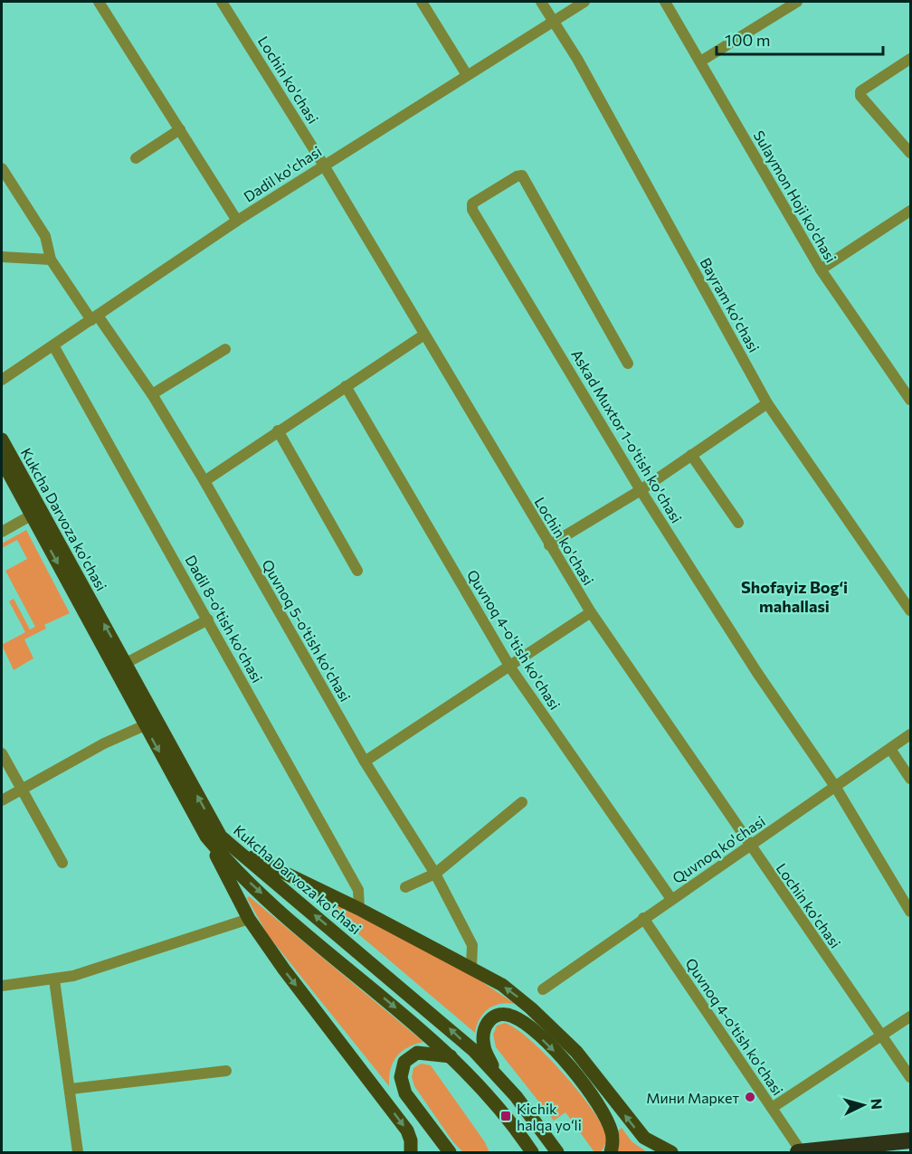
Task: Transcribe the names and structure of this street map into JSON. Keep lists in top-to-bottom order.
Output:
{
  "streets": {
    "main road": ["Kukcha Darvoza ko'chasi"],
    "street": [
      "Lochin ko'chasi",
      "Dadil ko'chasi",
      "Sulaymon Hoji ko'chasi",
      "Bayram ko'chasi",
      "Askad Muxtor 1-o'tish ko'chasi",
      "Dadil 8-o'tish ko'chasi",
      "Quvnoq 5-o'tish ko'chasi",
      "Quvnoq 4-o'tish ko'chasi",
      "Quvnoq ko'chasi"
    ]
  },
  "crossings": [
    ["Lochin ko'chasi", "Dadil ko'chasi"],
    ["Lochin ko'chasi", "Quvnoq ko'chasi"],
    ["Dadil ko'chasi", "Bayram ko'chasi"],
    ["Dadil ko'chasi", "Dadil 8-o'tish ko'chasi"],
    ["Dadil ko'chasi", "Quvnoq 5-o'tish ko'chasi"],
    ["Askad Muxtor 1-o'tish ko'chasi", "Quvnoq ko'chasi"],
    ["Quvnoq 4-o'tish ko'chasi", "Quvnoq ko'chasi"]
  ],
  "districts": ["Shofayiz Bogʻi mahallasi"],
  "places": {
    "other": ["Мини Маркет"],
    "transit": ["Kichik halqa yoʻli"]
  },
  "scale_bar": "100 m",
  "north": "right"
}
